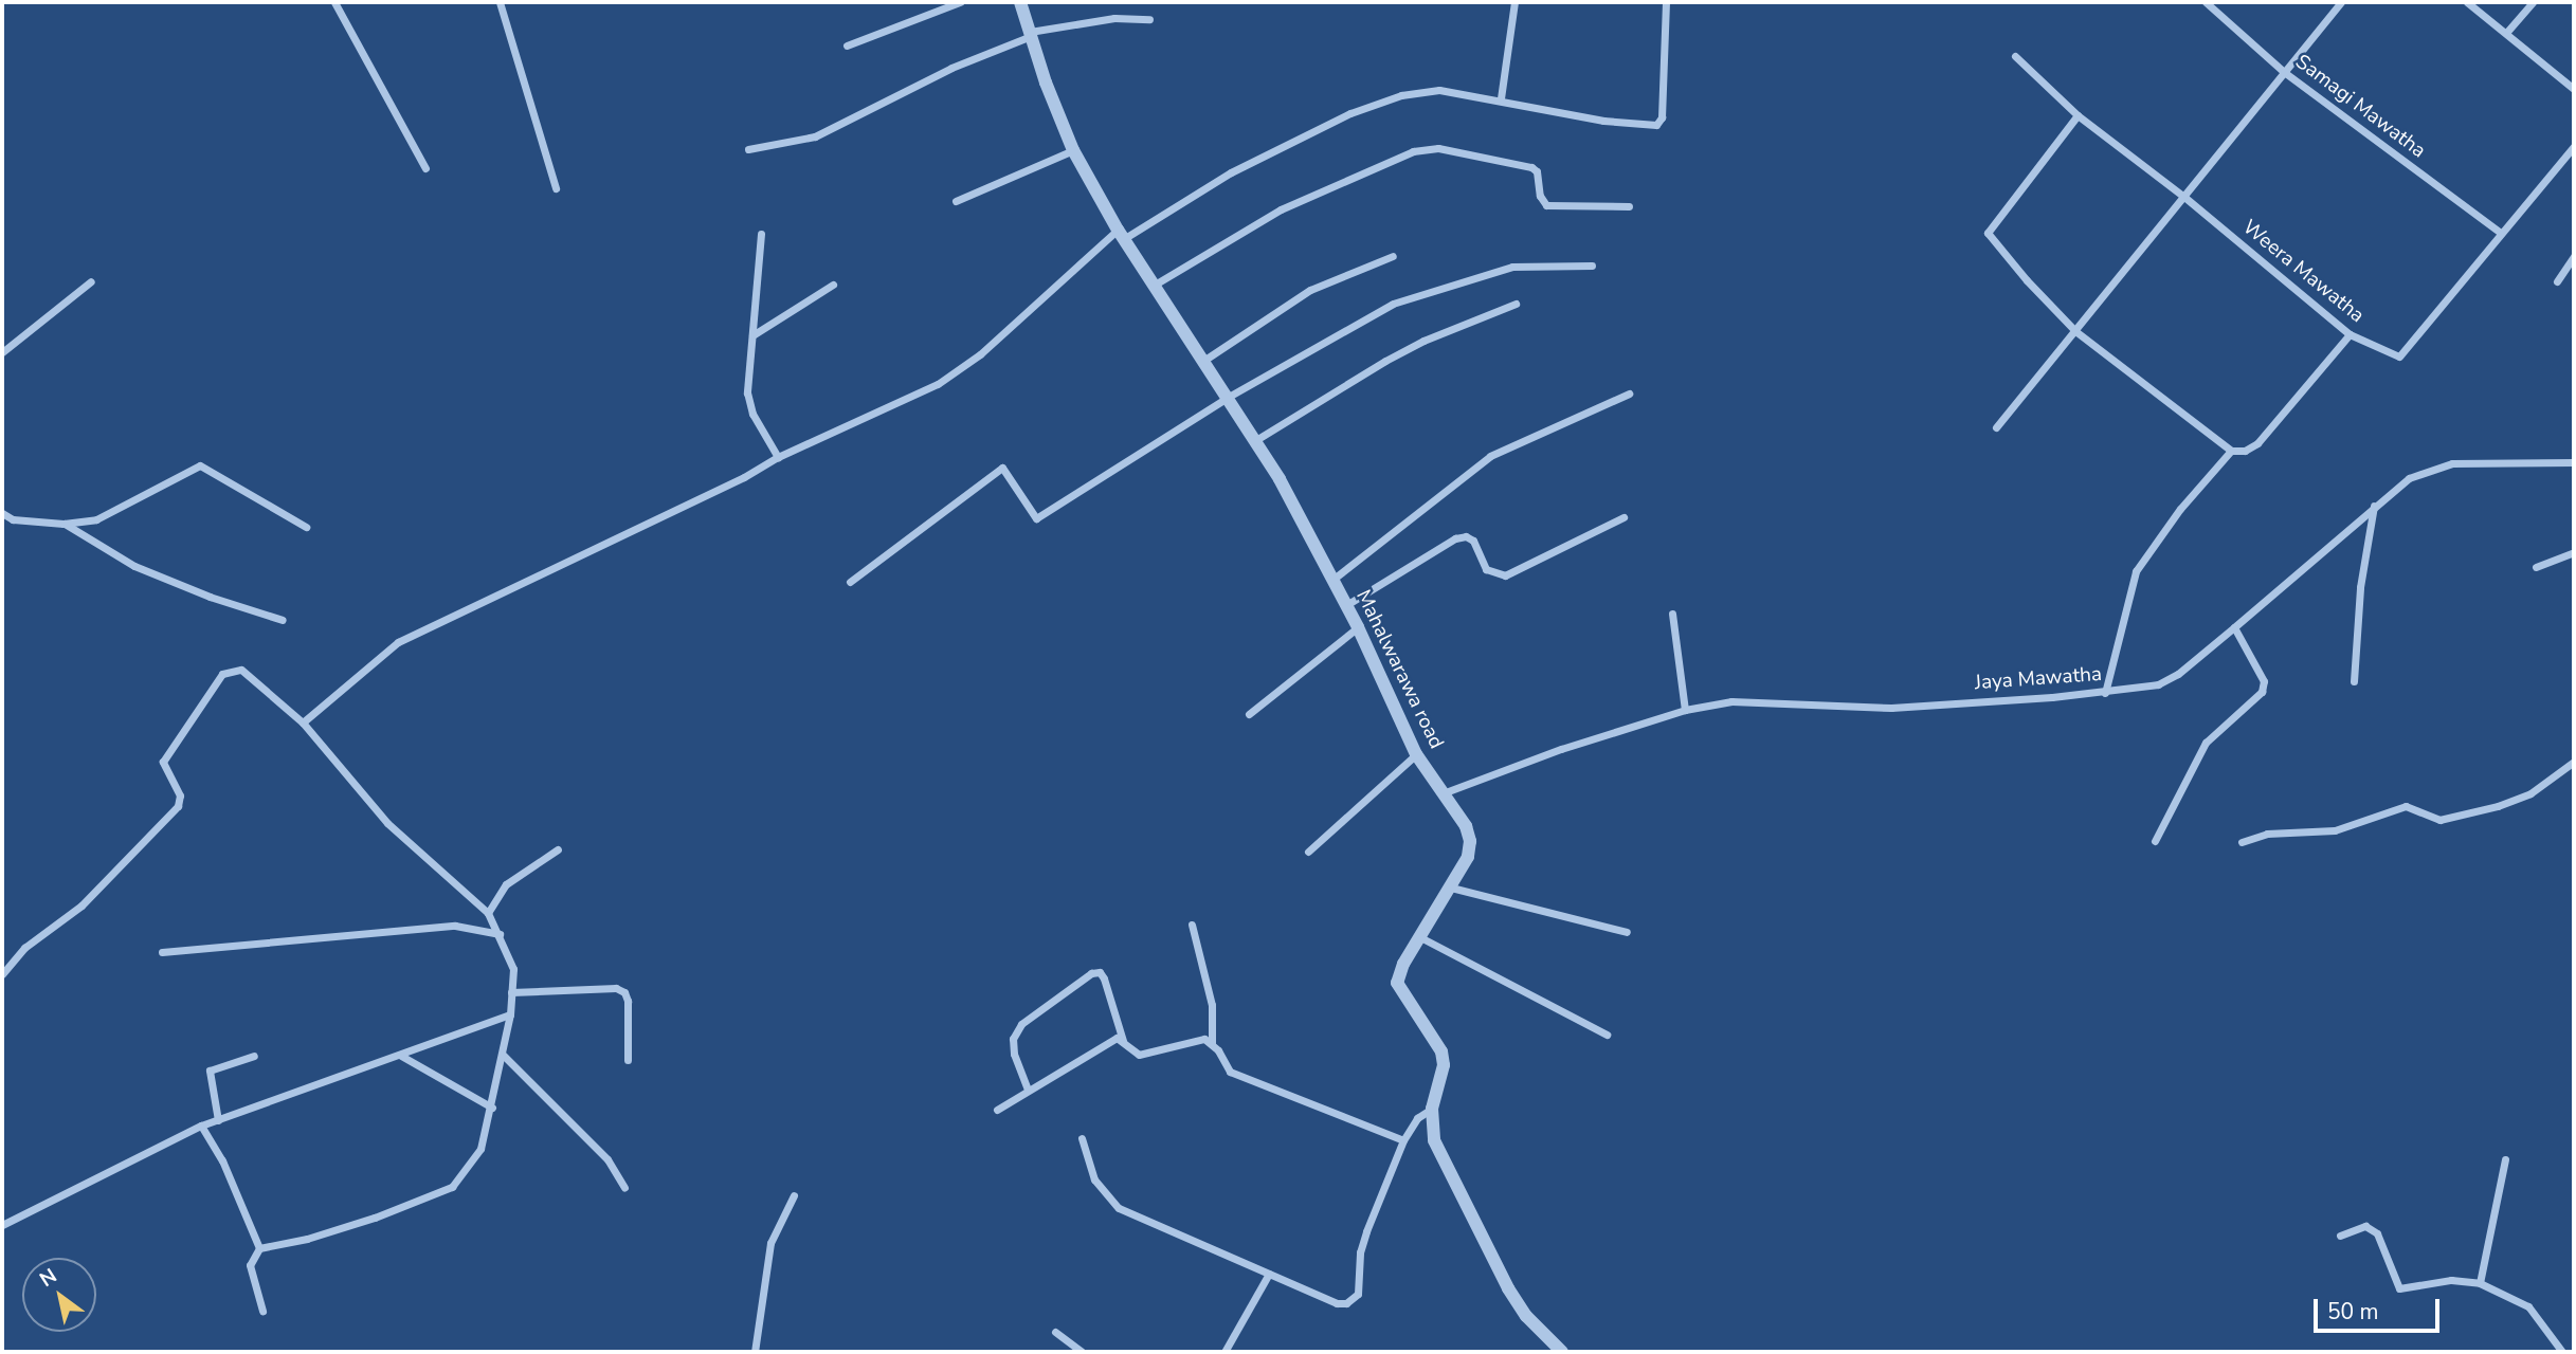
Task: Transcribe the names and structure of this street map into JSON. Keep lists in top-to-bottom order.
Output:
{
  "streets": {
    "street": [
      "Samagi Mawatha",
      "Weera Mawatha",
      "Mahalwarawa road",
      "Jaya Mawatha"
    ]
  },
  "crossings": [
    ["Samagi Mawatha", "Weera Mawatha"],
    ["Mahalwarawa road", "Jaya Mawatha"]
  ],
  "scale_bar": "50 m",
  "north": "top left"
}
